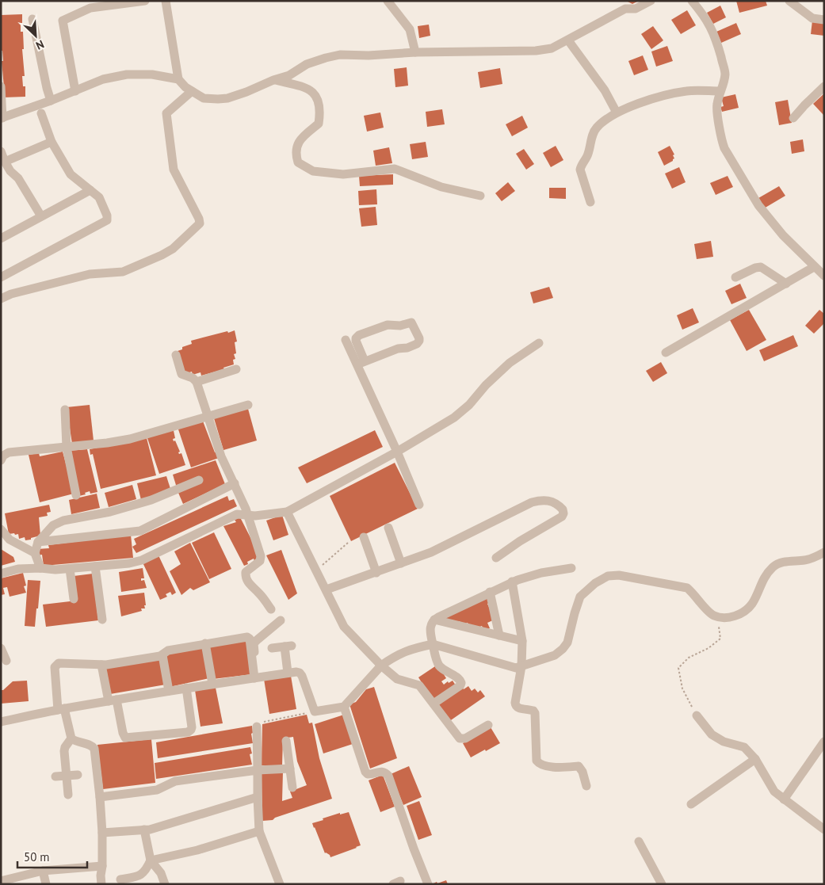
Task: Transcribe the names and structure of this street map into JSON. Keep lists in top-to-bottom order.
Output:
{
  "scale_bar": "50 m",
  "north": "bottom right"
}
